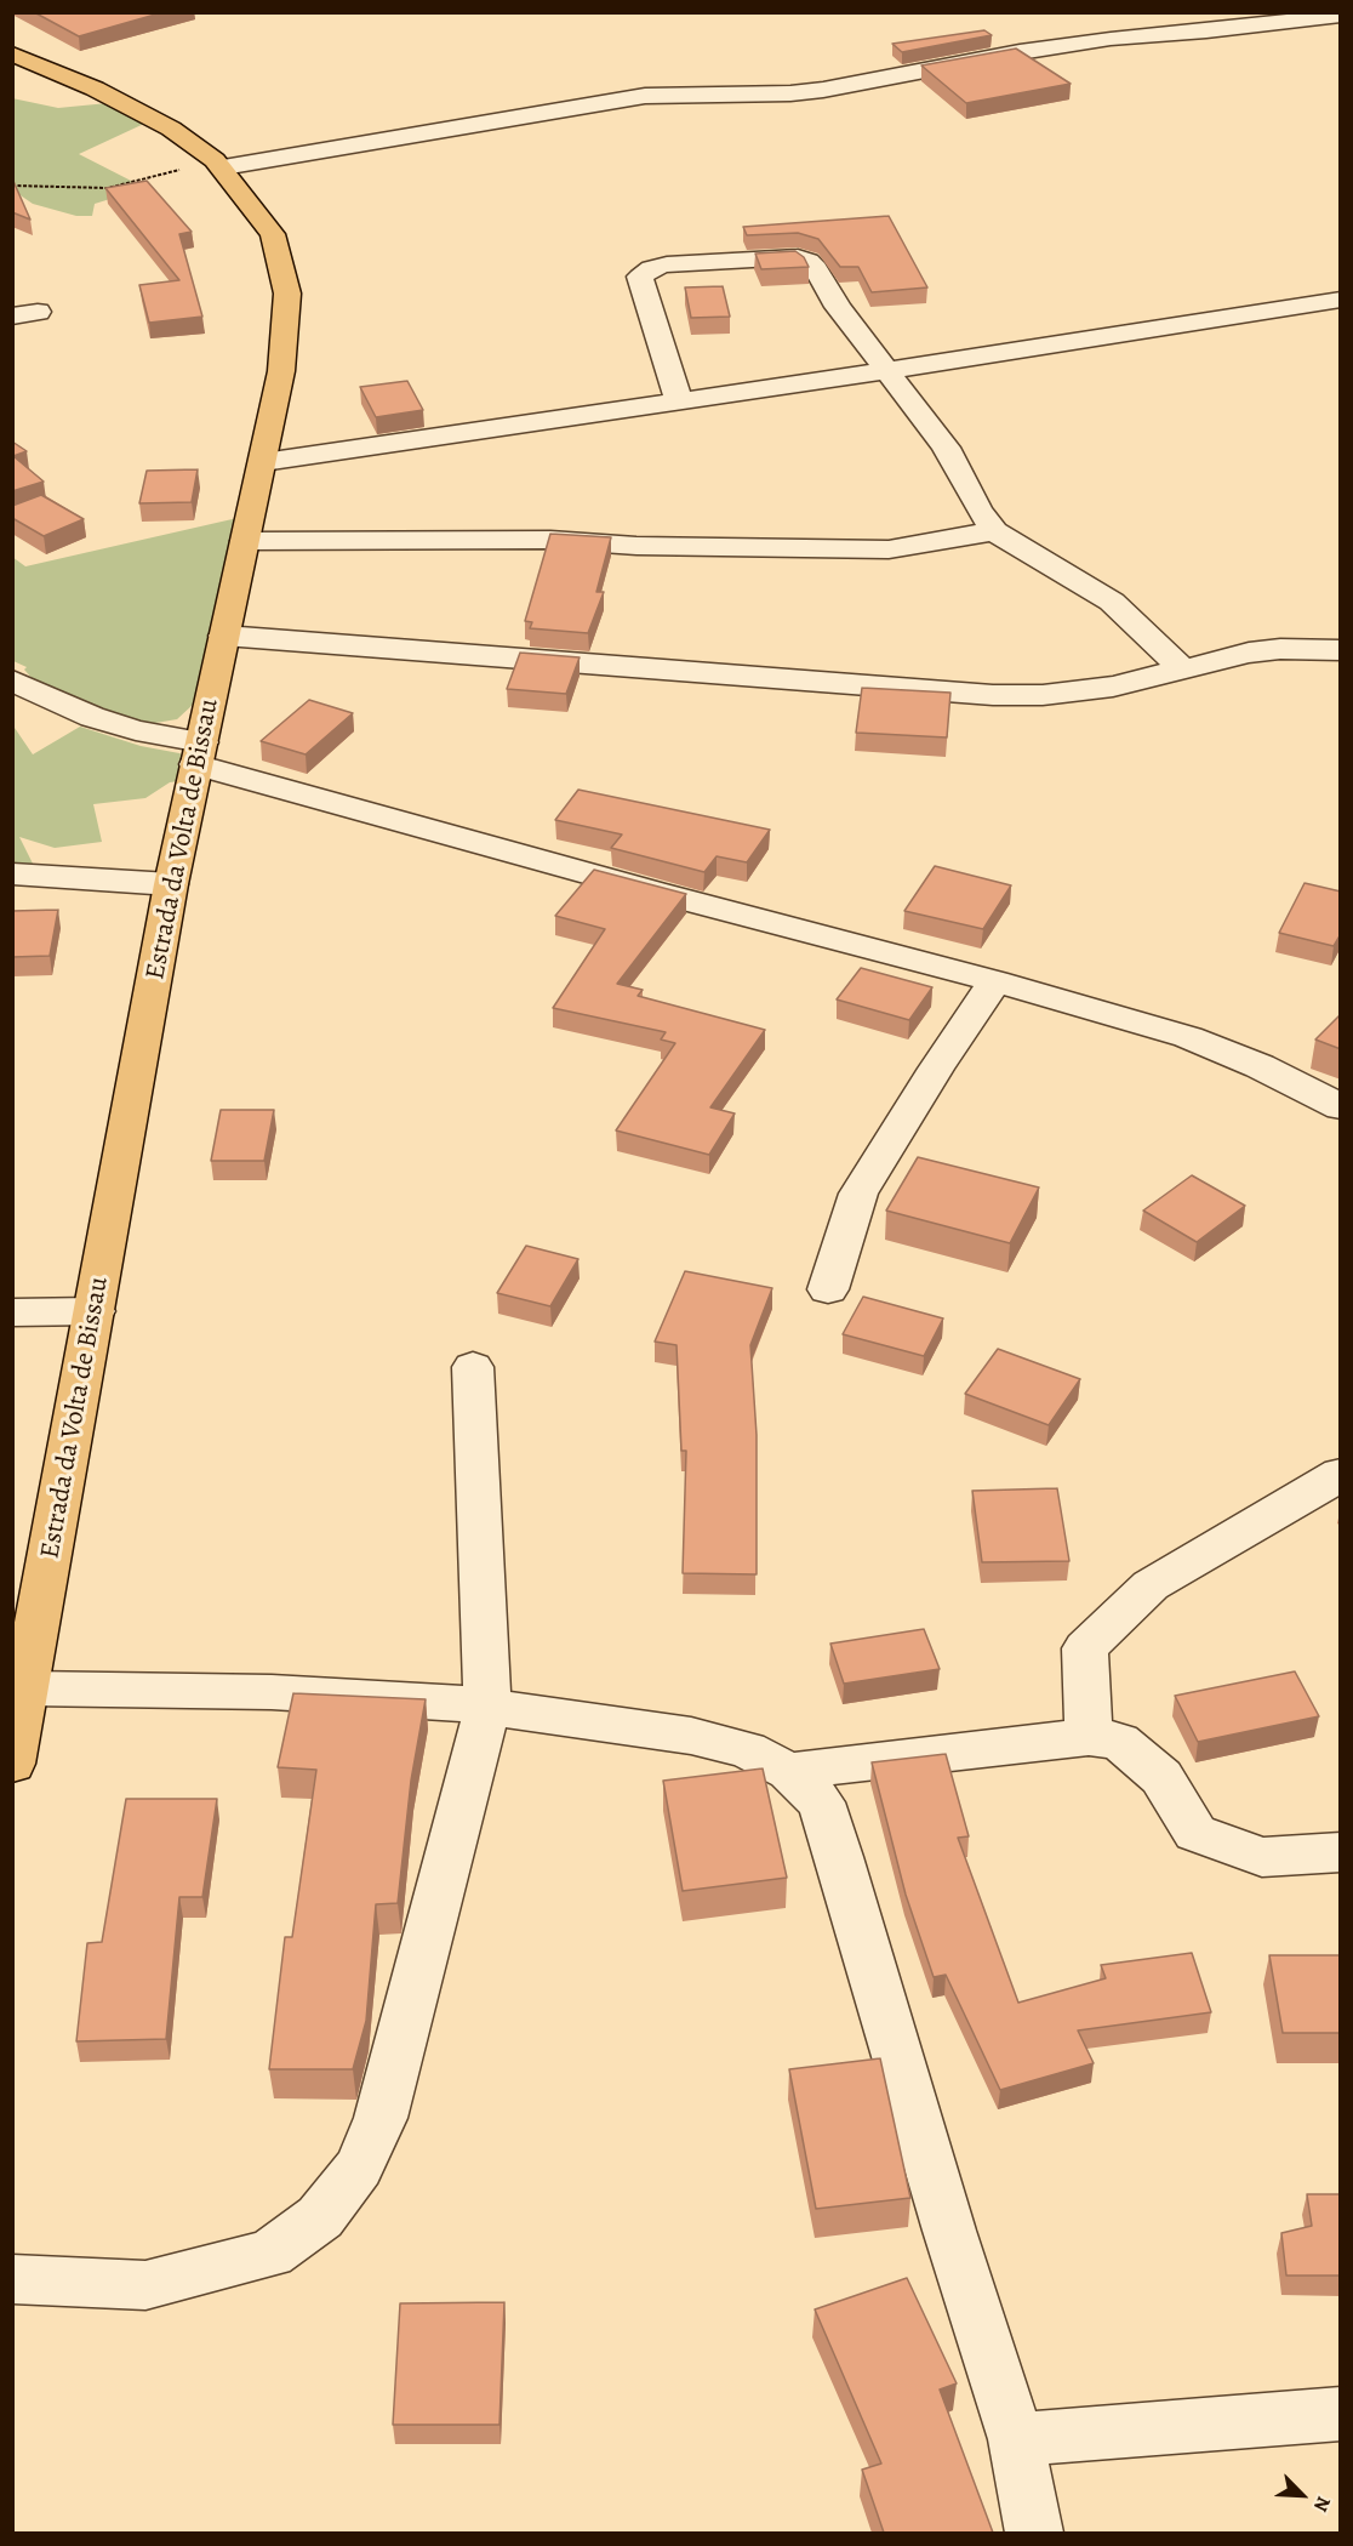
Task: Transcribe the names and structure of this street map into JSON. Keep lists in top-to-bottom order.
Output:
{
  "streets": {
    "main road": ["Estrada da Volta de Bissau"]
  },
  "north": "bottom right"
}
